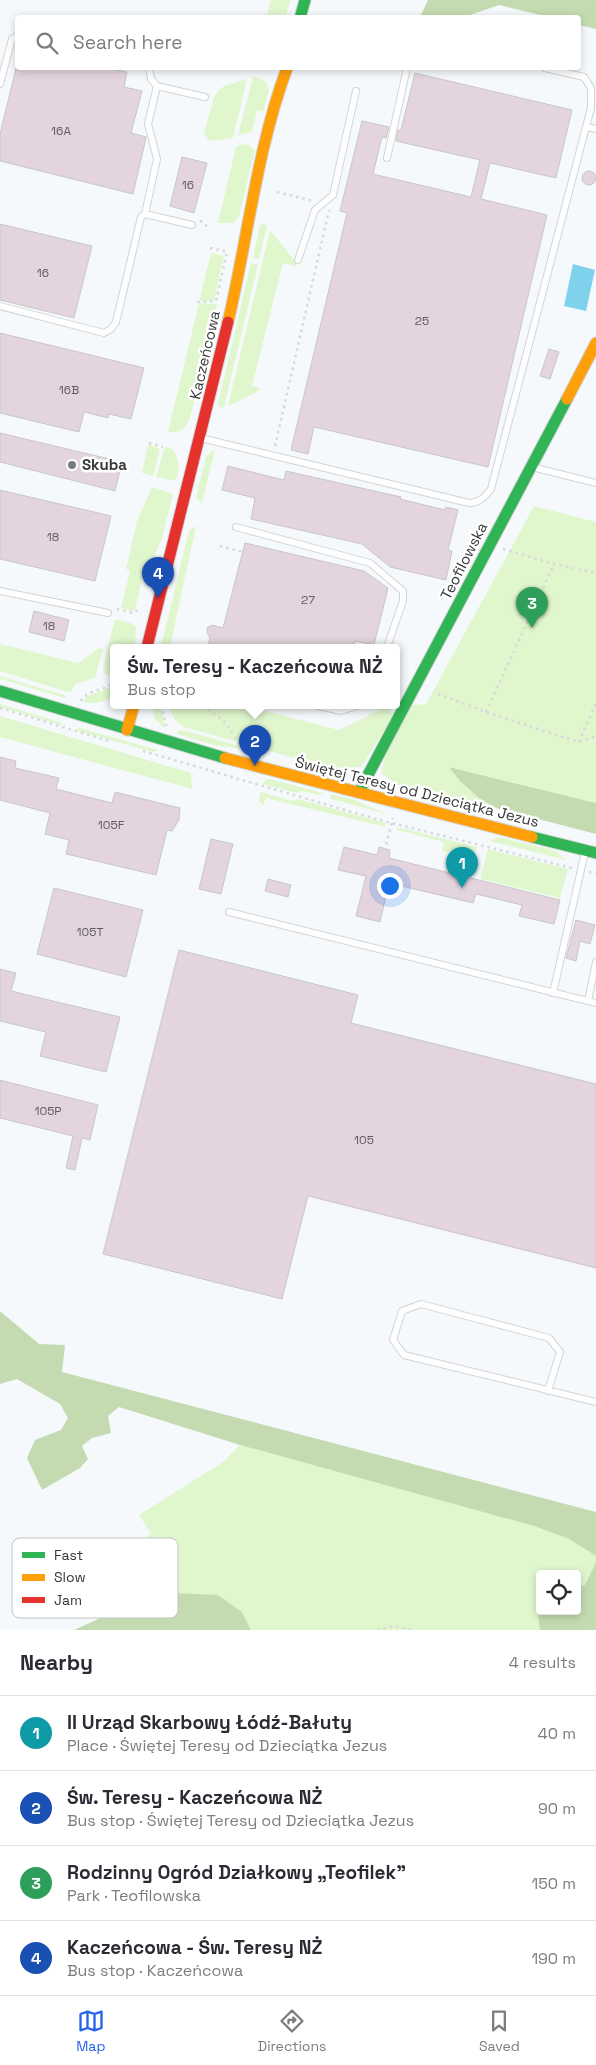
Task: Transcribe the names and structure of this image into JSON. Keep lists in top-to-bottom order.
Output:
{
  "streets": {
    "street": ["Kaczeńcowa", "Teofilowska", "Świętej Teresy od Dzieciątka Jezus"]
  },
  "crossings": [
    ["Teofilowska", "Świętej Teresy od Dzieciątka Jezus"]
  ],
  "places": ["Skuba"],
  "house_numbers": [
    "16A",
    "16",
    "16",
    "25",
    "16B",
    "18",
    "27",
    "18",
    "105F",
    "105T",
    "105P",
    "105"
  ],
  "legend": ["Fast", "Slow", "Jam"],
  "page": {
    "search": "Search here",
    "pins": [
      "4",
      "3",
      "2",
      "1"
    ],
    "popup": ["Św. Teresy - Kaczeńcowa NŻ", "Bus stop"],
    "heading": ["Nearby", "4 results"],
    "list": [
      {
        "mark": "1",
        "name": "II Urząd Skarbowy Łódź-Bałuty",
        "note": "Place · Świętej Teresy od Dzieciątka Jezus",
        "value": "40 m"
      },
      {
        "mark": "2",
        "name": "Św. Teresy - Kaczeńcowa NŻ",
        "note": "Bus stop · Świętej Teresy od Dzieciątka Jezus",
        "value": "90 m"
      },
      {
        "mark": "3",
        "name": "Rodzinny Ogród Działkowy „Teofilek”",
        "note": "Park · Teofilowska",
        "value": "150 m"
      },
      {
        "mark": "4",
        "name": "Kaczeńcowa - Św. Teresy NŻ",
        "note": "Bus stop · Kaczeńcowa",
        "value": "190 m"
      }
    ],
    "nav": ["Map", "Directions", "Saved"]
  }
}
